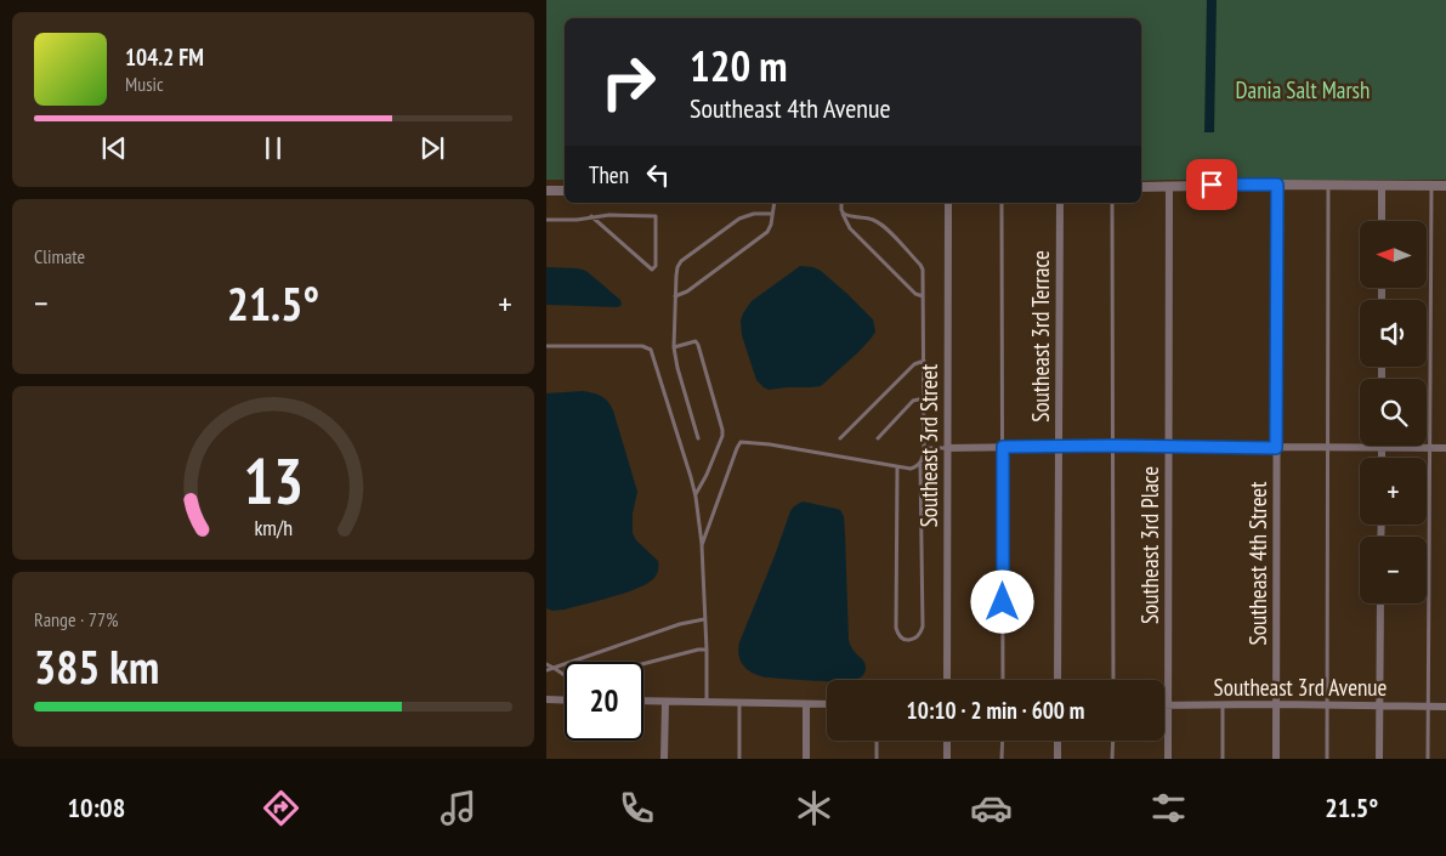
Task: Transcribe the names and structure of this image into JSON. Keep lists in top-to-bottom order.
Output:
{
  "streets": {
    "street": [
      "Southeast 3rd Terrace",
      "Southeast 3rd Street",
      "Southeast 3rd Place",
      "Southeast 4th Street",
      "Southeast 3rd Avenue"
    ]
  },
  "crossings": [
    ["Southeast 3rd Place", "Southeast 3rd Avenue"],
    ["Southeast 4th Street", "Southeast 3rd Avenue"]
  ],
  "parks": ["Dania Salt Marsh"],
  "north": "left",
  "page": {
    "turn": ["120 m", "Southeast 4th Avenue"],
    "song": ["104.2 FM", "Music"],
    "then": "Then",
    "tile": [
      "Climate",
      ["Range · 77%", "385 km"]
    ],
    "map_buttons": ["+", "−"],
    "heat": ["−", "21.5°", "+"],
    "limit": "20",
    "trip": "10:10 · 2 min · 600 m",
    "tabs": ["10:08", "21.5°"],
    "gauge": ["13", "km/h"]
  }
}
